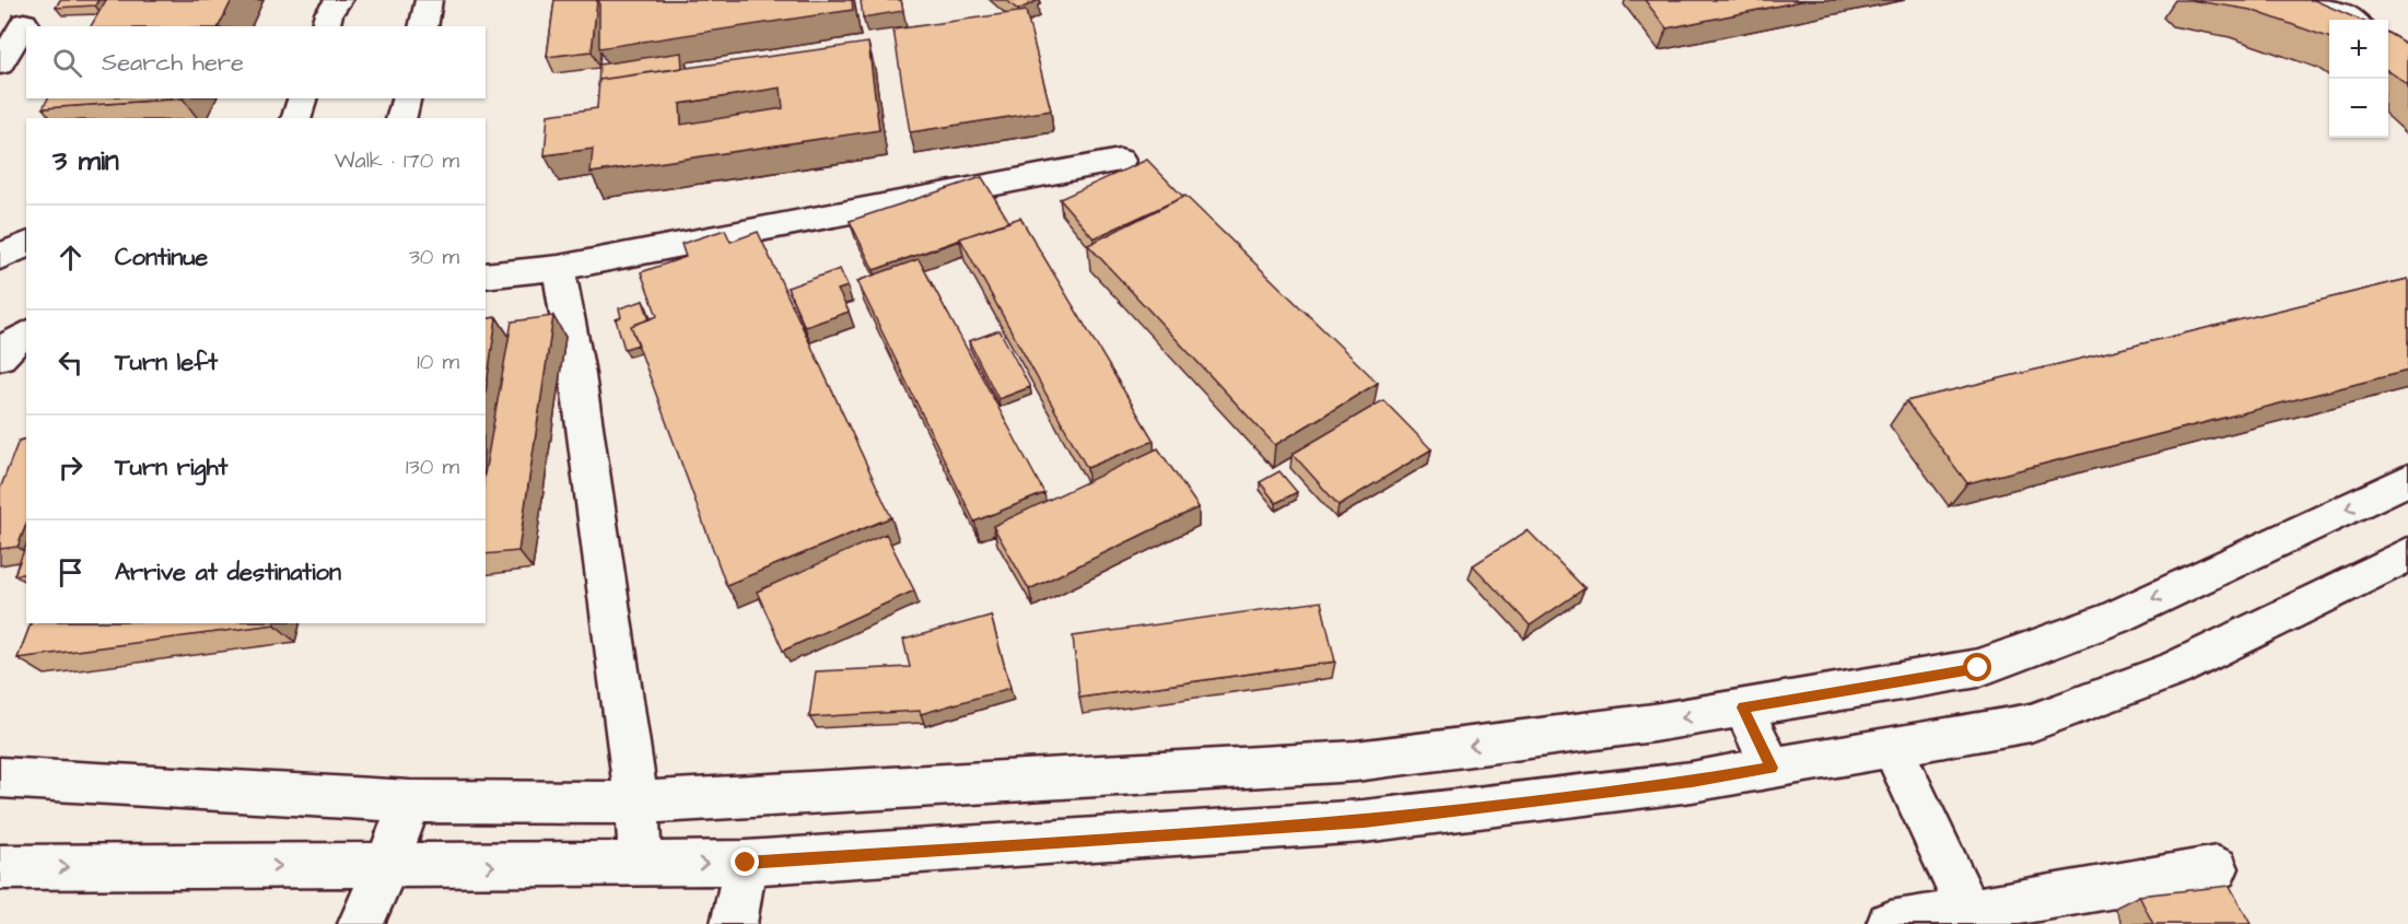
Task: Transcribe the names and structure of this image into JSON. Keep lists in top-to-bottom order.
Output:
{
  "page": {
    "map_buttons": ["+", "−"],
    "search": "Search here",
    "heading": ["3 min", "Walk · 170 m"],
    "list": [
      ["Continue", "30 m"],
      ["Turn left", "10 m"],
      ["Turn right", "130 m"],
      "Arrive at destination"
    ]
  }
}
